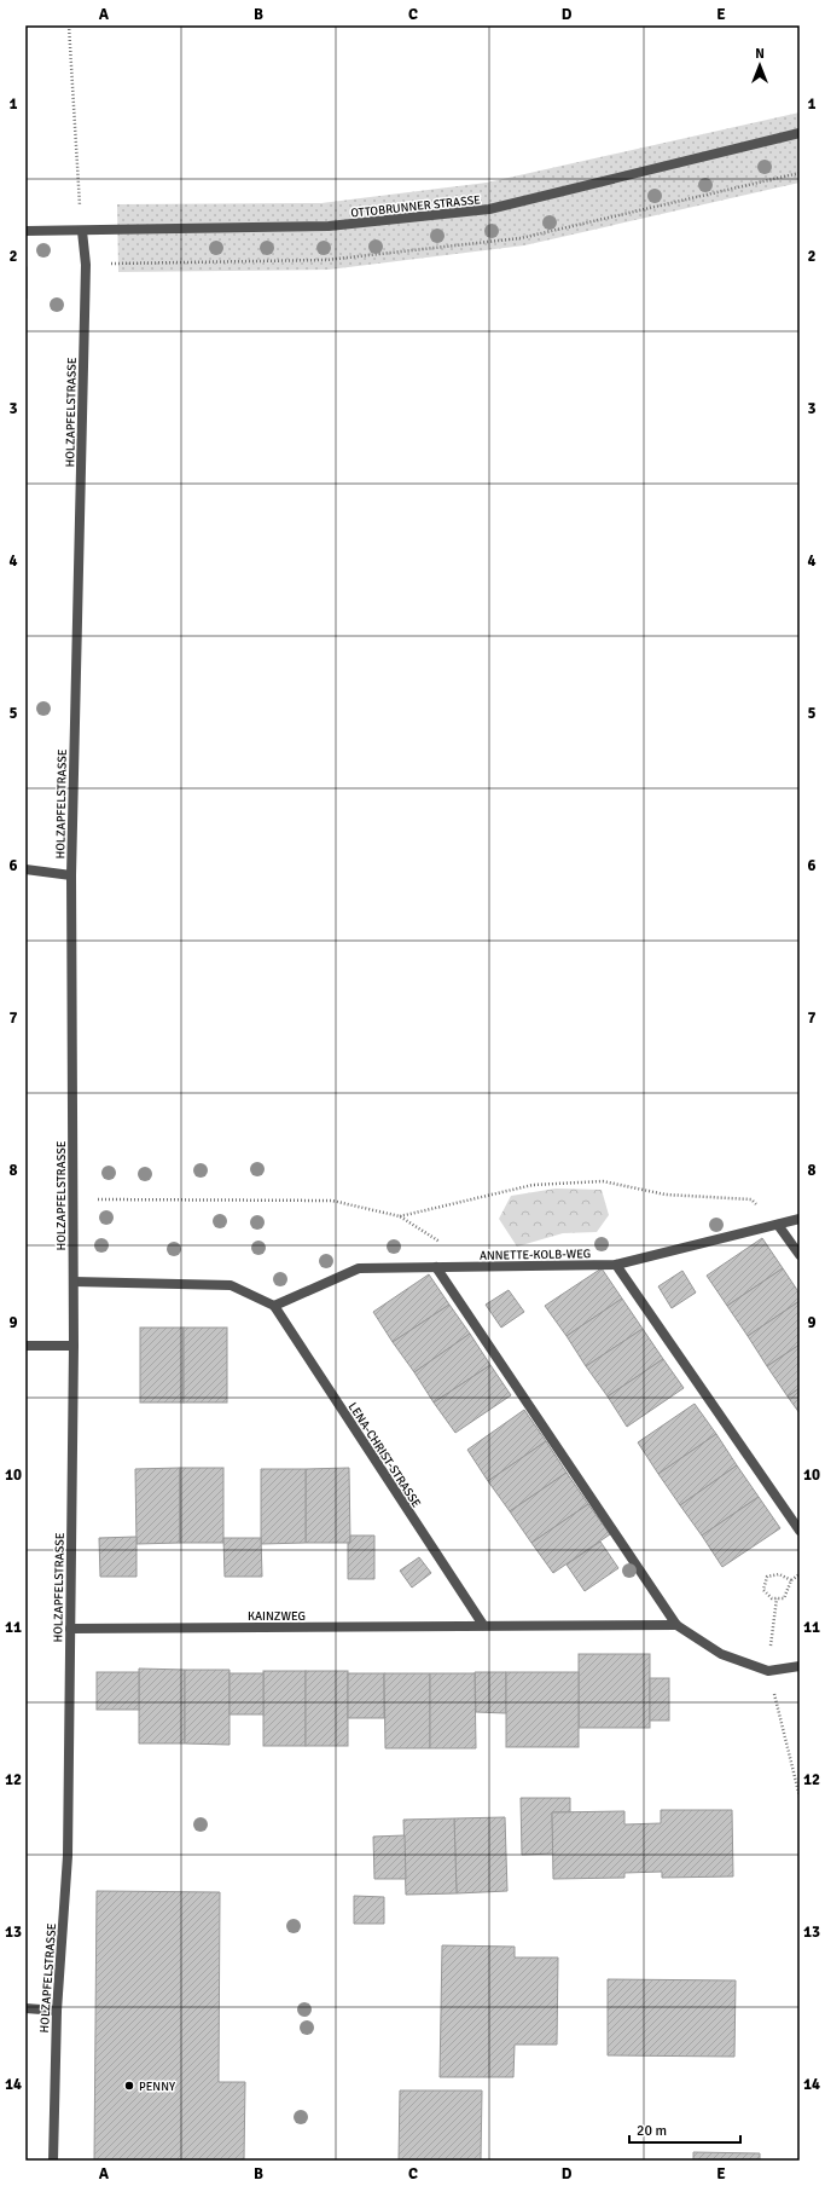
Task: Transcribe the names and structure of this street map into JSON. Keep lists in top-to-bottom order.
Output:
{
  "streets": {
    "street": [
      "OTTOBRUNNER STRASSE",
      "HOLZAPFELSTRASSE",
      "ANNETTE-KOLB-WEG",
      "LENA-CHRIST-STRASSE",
      "KAINZWEG"
    ]
  },
  "crossings": [
    ["OTTOBRUNNER STRASSE", "HOLZAPFELSTRASSE"],
    ["HOLZAPFELSTRASSE", "KAINZWEG"],
    ["ANNETTE-KOLB-WEG", "LENA-CHRIST-STRASSE"],
    ["LENA-CHRIST-STRASSE", "KAINZWEG"]
  ],
  "places": ["PENNY"],
  "scale_bar": "20 m",
  "north": "top",
  "grid": {
    "columns": [
      "A",
      "B",
      "C",
      "D",
      "E"
    ],
    "rows": [
      "1",
      "2",
      "3",
      "4",
      "5",
      "6",
      "7",
      "8",
      "9",
      "10",
      "11",
      "12",
      "13",
      "14"
    ]
  }
}
